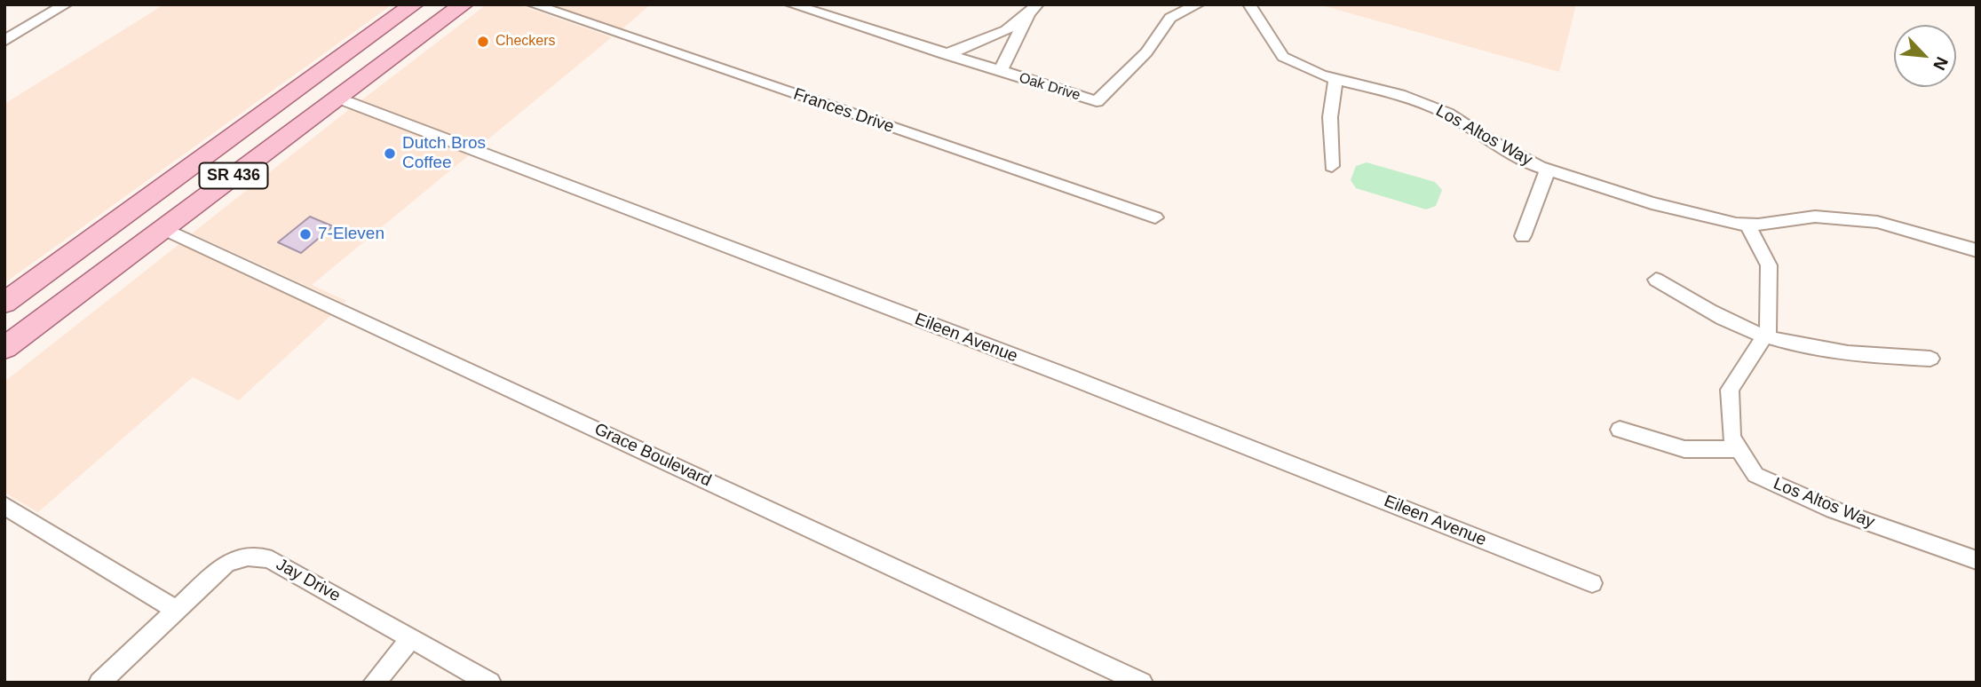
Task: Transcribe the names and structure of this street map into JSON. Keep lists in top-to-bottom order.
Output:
{
  "streets": {
    "main road": ["SR 436"],
    "street": [
      "Oak Drive",
      "Frances Drive",
      "Los Altos Way",
      "Eileen Avenue",
      "Grace Boulevard",
      "Jay Drive"
    ]
  },
  "crossings": [
    ["SR 436", "Eileen Avenue"],
    ["SR 436", "Grace Boulevard"]
  ],
  "places": ["Checkers", "Dutch Bros Coffee", "7-Eleven"],
  "north": "bottom right"
}
